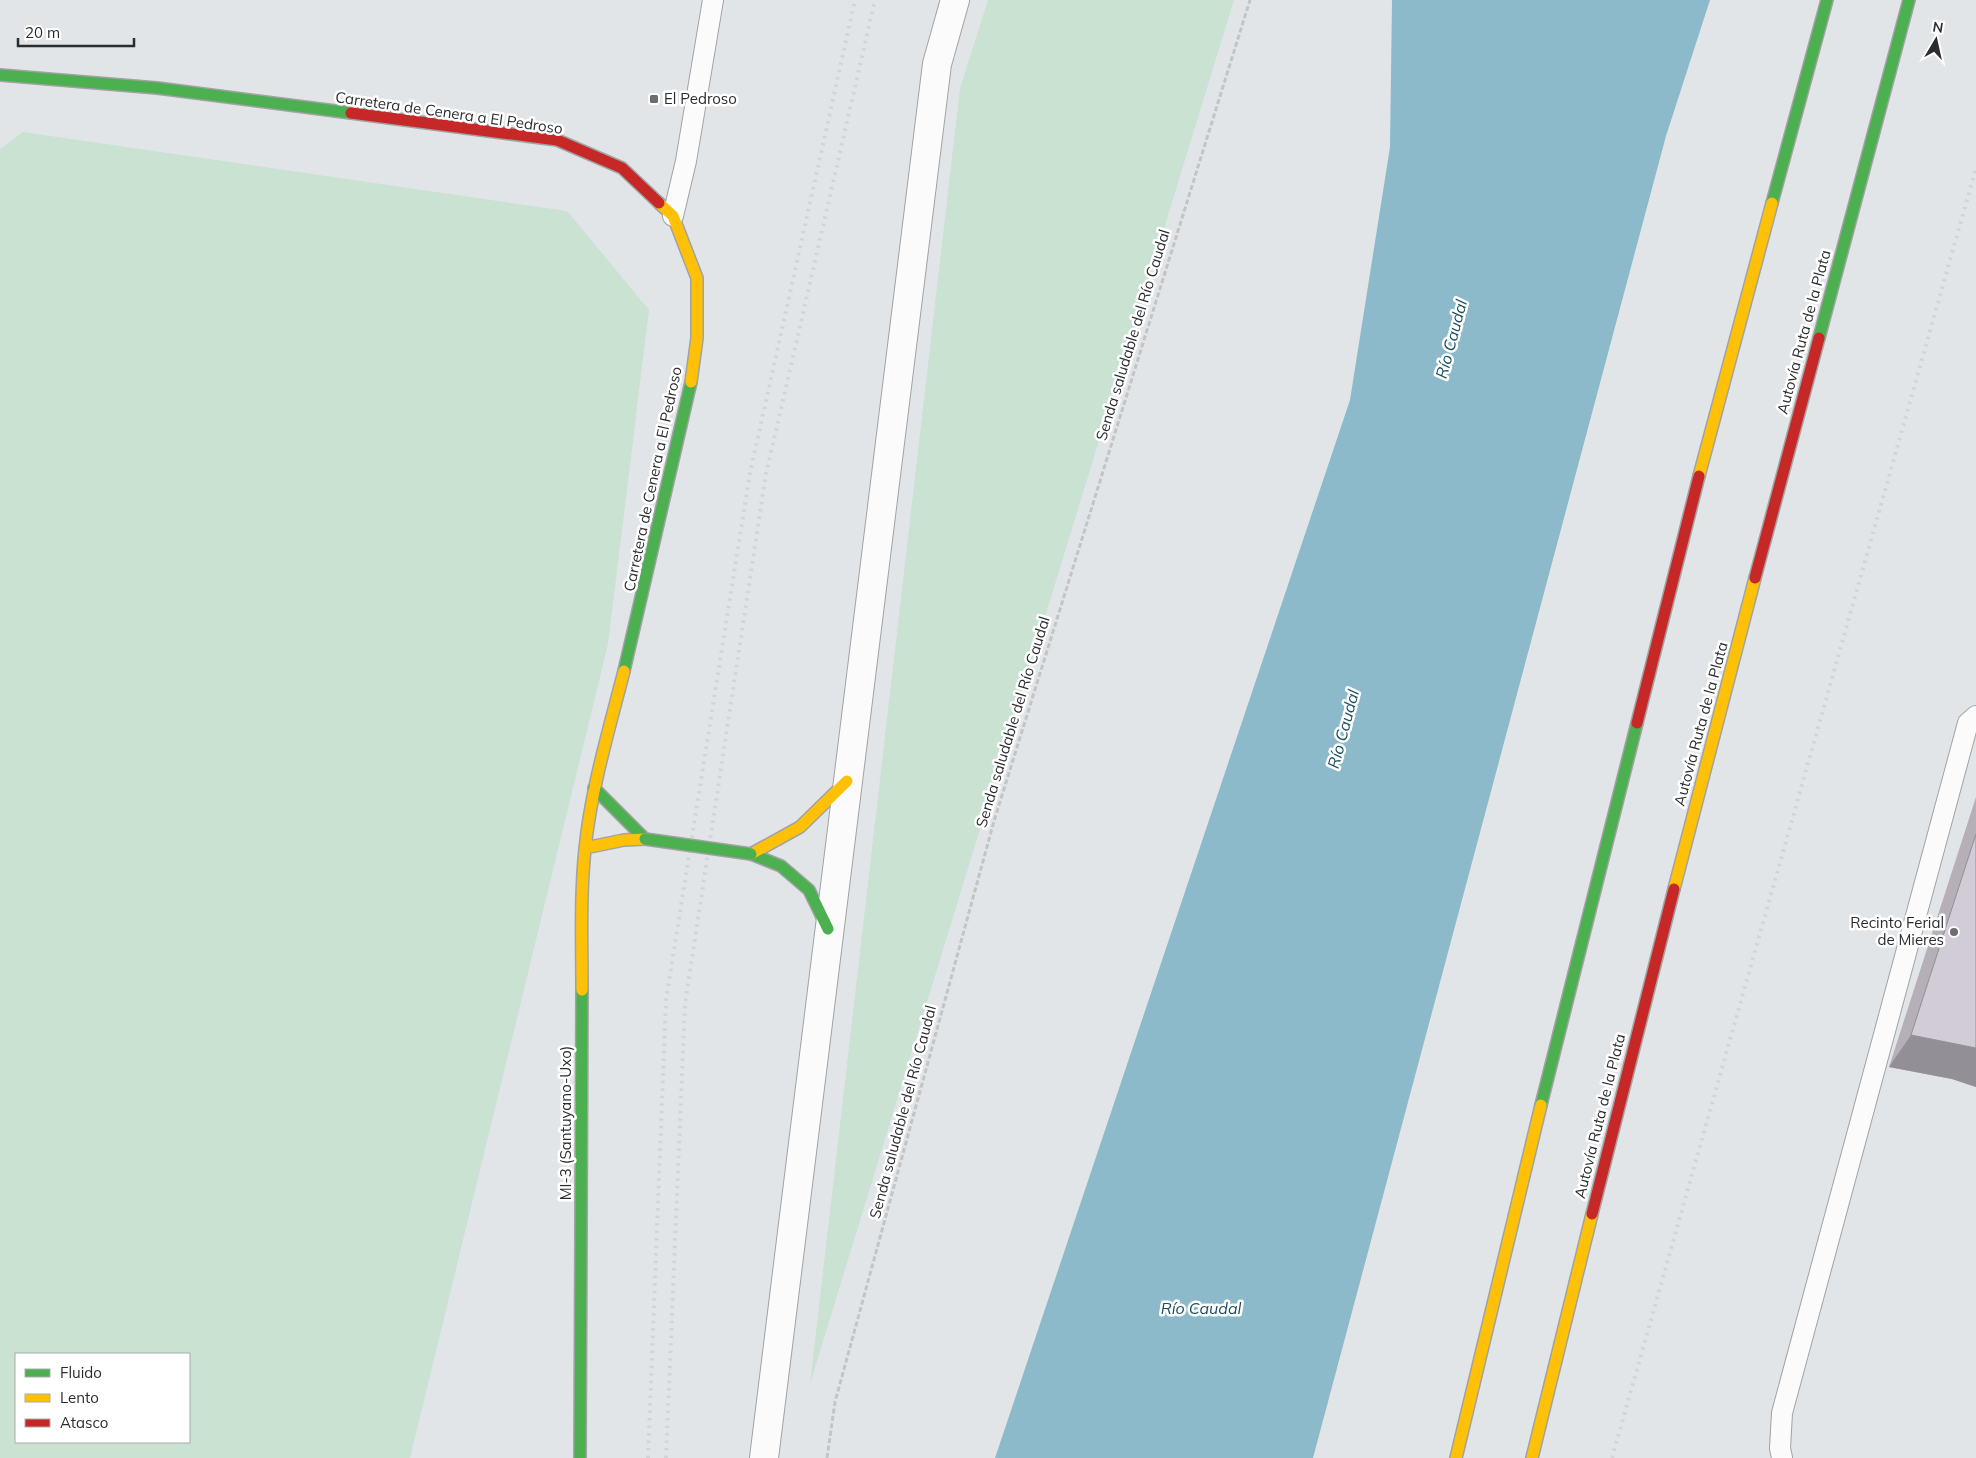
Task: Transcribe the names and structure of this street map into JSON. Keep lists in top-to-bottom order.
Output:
{
  "streets": {
    "main road": ["Carretera de Cenera a El Pedroso", "Autovía Ruta de la Plata", "MI-3 (Santuyano-Uxo)"],
    "path": ["Senda saludable del Río Caudal"]
  },
  "crossings": [
    ["Carretera de Cenera a El Pedroso", "MI-3 (Santuyano-Uxo)"]
  ],
  "water": ["Río Caudal"],
  "places": {
    "transit": ["El Pedroso"],
    "other": ["Recinto Ferial de Mieres"]
  },
  "legend": ["Fluido", "Lento", "Atasco"],
  "scale_bar": "20 m",
  "north": "top"
}
